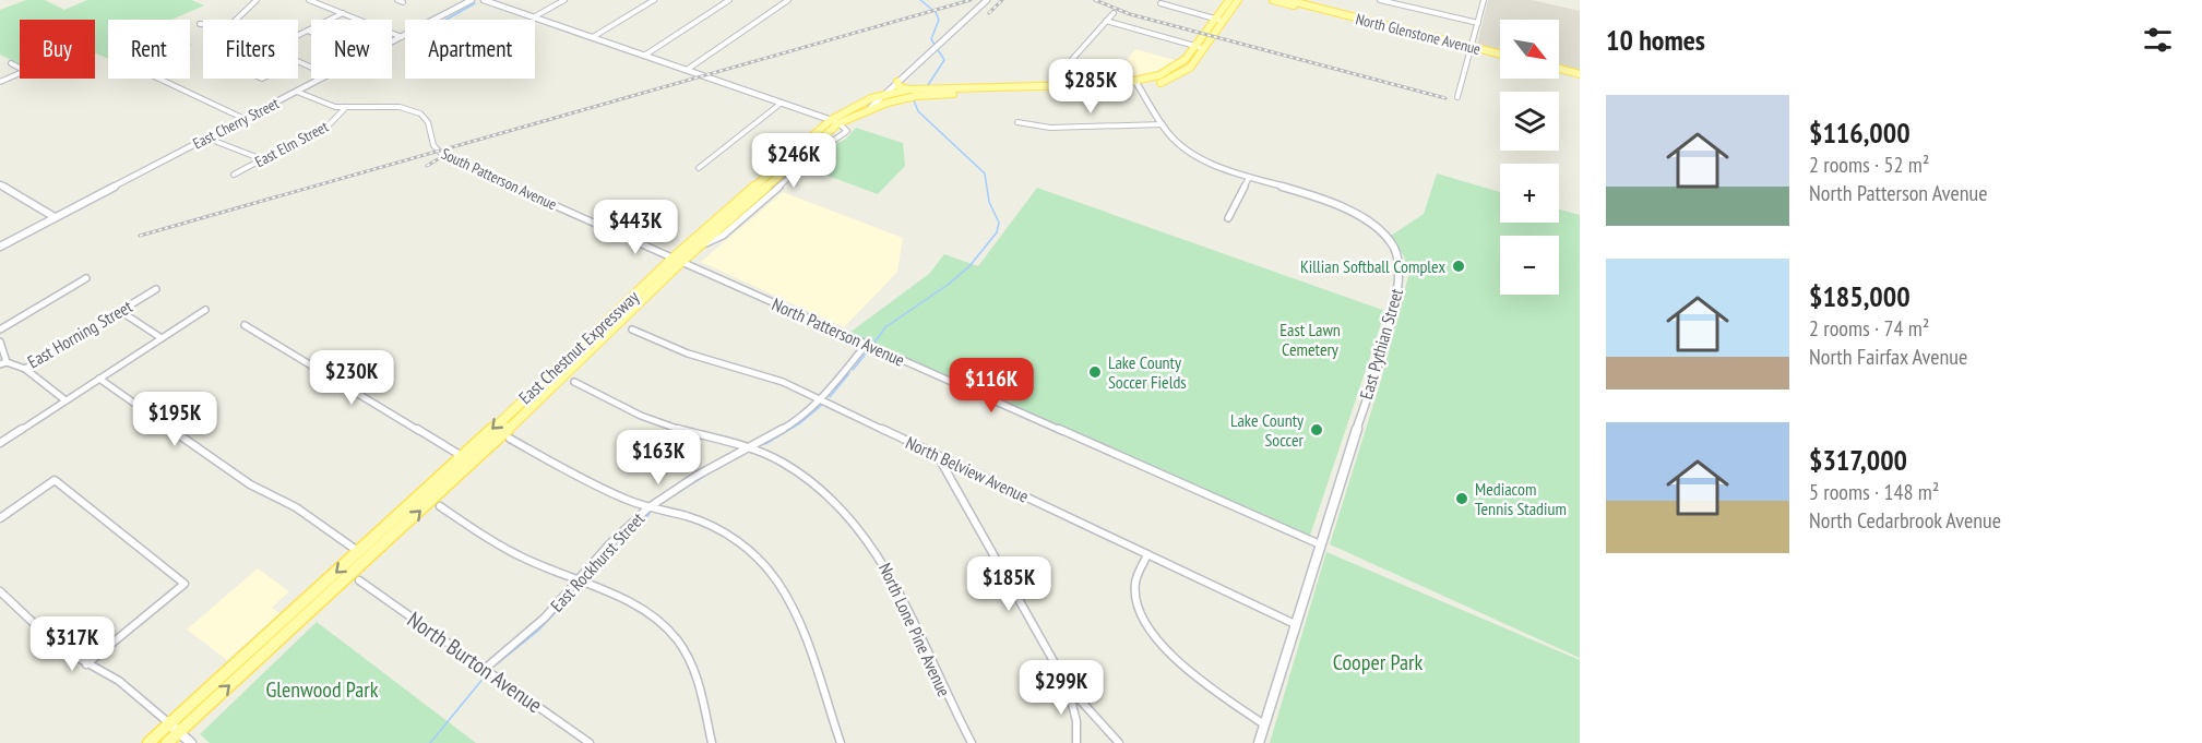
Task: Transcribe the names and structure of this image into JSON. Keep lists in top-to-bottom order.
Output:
{
  "streets": {
    "main road": ["North Glenstone Avenue", "East Chestnut Expressway"],
    "street": [
      "East Cherry Street",
      "East Elm Street",
      "South Patterson Avenue",
      "North Patterson Avenue",
      "East Horning Street",
      "East Pythian Street",
      "North Belview Avenue",
      "East Rockhurst Street",
      "North Lone Pine Avenue",
      "North Burton Avenue"
    ]
  },
  "crossings": [
    ["East Cherry Street", "South Patterson Avenue"],
    ["East Elm Street", "South Patterson Avenue"],
    ["South Patterson Avenue", "North Patterson Avenue"],
    ["North Patterson Avenue", "East Pythian Street"],
    ["North Patterson Avenue", "East Chestnut Expressway"],
    ["North Patterson Avenue", "East Rockhurst Street"],
    ["East Pythian Street", "East Chestnut Expressway"],
    ["East Pythian Street", "North Belview Avenue"],
    ["North Belview Avenue", "East Rockhurst Street"],
    ["East Rockhurst Street", "North Lone Pine Avenue"],
    ["East Rockhurst Street", "North Burton Avenue"]
  ],
  "parks": ["East Lawn Cemetery", "Cooper Park", "Glenwood Park"],
  "places": [
    "Killian Softball Complex",
    "Lake County Soccer Fields",
    "Lake County Soccer",
    "Mediacom Tennis Stadium"
  ],
  "north": "bottom right",
  "page": {
    "heading": "10 homes",
    "map_buttons": ["+", "−"],
    "chip": [
      "Buy",
      "Rent",
      "Filters",
      "New",
      "Apartment"
    ],
    "price": [
      "$285K",
      "$246K",
      "$443K",
      "$230K",
      "$116K",
      "$195K",
      "$163K",
      "$185K",
      "$317K",
      "$299K"
    ],
    "list": [
      {
        "name": "$116,000",
        "note": "2 rooms · 52 m² · North Patterson Avenue"
      },
      {
        "name": "$185,000",
        "note": "2 rooms · 74 m² · North Fairfax Avenue"
      },
      {
        "name": "$317,000",
        "note": "5 rooms · 148 m² · North Cedarbrook Avenue"
      }
    ]
  }
}
